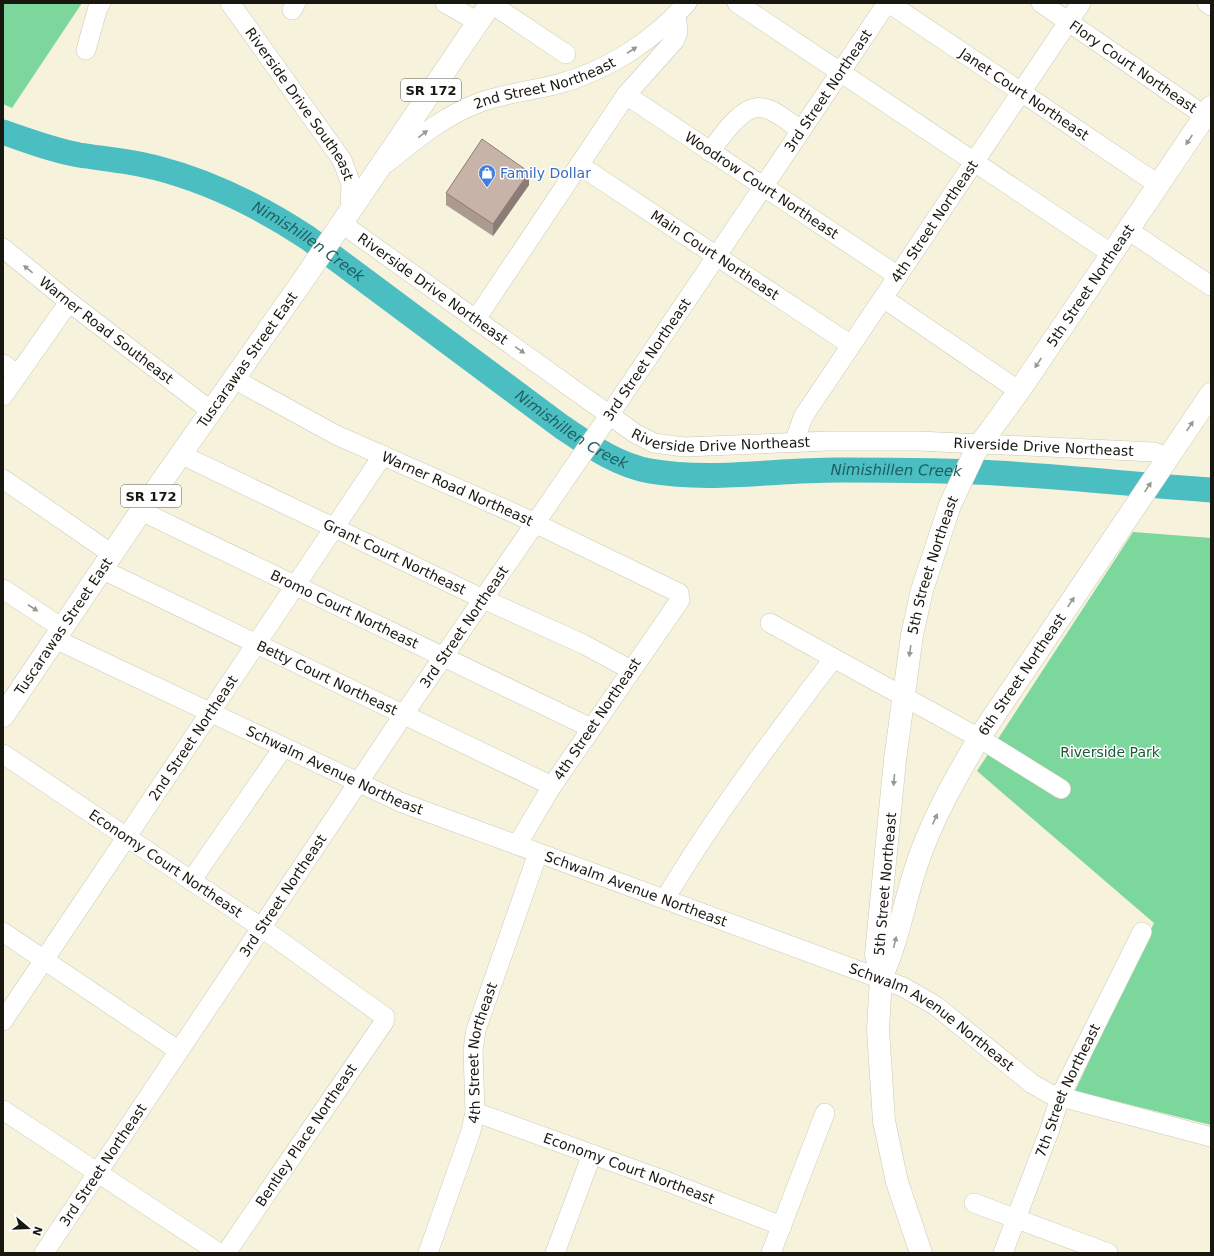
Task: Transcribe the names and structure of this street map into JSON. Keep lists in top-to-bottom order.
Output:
{
  "streets": {
    "main road": [
      "SR 172",
      "5th Street Northeast",
      "Tuscarawas Street East",
      "6th Street Northeast"
    ],
    "street": [
      "Flory Court Northeast",
      "2nd Street Northeast",
      "3rd Street Northeast",
      "Janet Court Northeast",
      "Riverside Drive Southeast",
      "Woodrow Court Northeast",
      "4th Street Northeast",
      "Main Court Northeast",
      "Riverside Drive Northeast",
      "Warner Road Southeast",
      "Warner Road Northeast",
      "Grant Court Northeast",
      "Bromo Court Northeast",
      "Betty Court Northeast",
      "Schwalm Avenue Northeast",
      "Economy Court Northeast",
      "7th Street Northeast",
      "Bentley Place Northeast"
    ]
  },
  "crossings": [
    ["Flory Court Northeast", "4th Street Northeast"],
    ["Flory Court Northeast", "5th Street Northeast"],
    ["2nd Street Northeast", "Woodrow Court Northeast"],
    ["2nd Street Northeast", "Main Court Northeast"],
    ["2nd Street Northeast", "Riverside Drive Northeast"],
    ["2nd Street Northeast", "Tuscarawas Street East"],
    ["2nd Street Northeast", "Warner Road Northeast"],
    ["2nd Street Northeast", "Grant Court Northeast"],
    ["2nd Street Northeast", "Bromo Court Northeast"],
    ["2nd Street Northeast", "Betty Court Northeast"],
    ["2nd Street Northeast", "Schwalm Avenue Northeast"],
    ["2nd Street Northeast", "Economy Court Northeast"],
    ["3rd Street Northeast", "Janet Court Northeast"],
    ["3rd Street Northeast", "Woodrow Court Northeast"],
    ["3rd Street Northeast", "Main Court Northeast"],
    ["3rd Street Northeast", "Riverside Drive Northeast"],
    ["3rd Street Northeast", "Warner Road Northeast"],
    ["3rd Street Northeast", "Grant Court Northeast"],
    ["3rd Street Northeast", "Bromo Court Northeast"],
    ["3rd Street Northeast", "Betty Court Northeast"],
    ["3rd Street Northeast", "Schwalm Avenue Northeast"],
    ["3rd Street Northeast", "Economy Court Northeast"],
    ["Janet Court Northeast", "4th Street Northeast"],
    ["Janet Court Northeast", "5th Street Northeast"],
    ["Riverside Drive Southeast", "Riverside Drive Northeast"],
    ["Riverside Drive Southeast", "Tuscarawas Street East"],
    ["Woodrow Court Northeast", "4th Street Northeast"],
    ["4th Street Northeast", "Main Court Northeast"],
    ["4th Street Northeast", "Riverside Drive Northeast"],
    ["4th Street Northeast", "Warner Road Northeast"],
    ["4th Street Northeast", "Grant Court Northeast"],
    ["4th Street Northeast", "Bromo Court Northeast"],
    ["4th Street Northeast", "Betty Court Northeast"],
    ["4th Street Northeast", "Schwalm Avenue Northeast"],
    ["4th Street Northeast", "Economy Court Northeast"],
    ["5th Street Northeast", "Riverside Drive Northeast"],
    ["5th Street Northeast", "6th Street Northeast"],
    ["5th Street Northeast", "Schwalm Avenue Northeast"],
    ["Riverside Drive Northeast", "Tuscarawas Street East"],
    ["Riverside Drive Northeast", "6th Street Northeast"],
    ["Warner Road Southeast", "Tuscarawas Street East"],
    ["Tuscarawas Street East", "Warner Road Northeast"],
    ["Tuscarawas Street East", "Grant Court Northeast"],
    ["Tuscarawas Street East", "Bromo Court Northeast"],
    ["Tuscarawas Street East", "Betty Court Northeast"],
    ["Tuscarawas Street East", "Schwalm Avenue Northeast"],
    ["6th Street Northeast", "Schwalm Avenue Northeast"],
    ["Schwalm Avenue Northeast", "7th Street Northeast"],
    ["Economy Court Northeast", "Bentley Place Northeast"]
  ],
  "one_way": ["5th Street Northeast", "6th Street Northeast"],
  "water": ["Nimishillen Creek"],
  "parks": ["Riverside Park"],
  "places": {
    "shop": ["Family Dollar"]
  },
  "north": "right"
}
